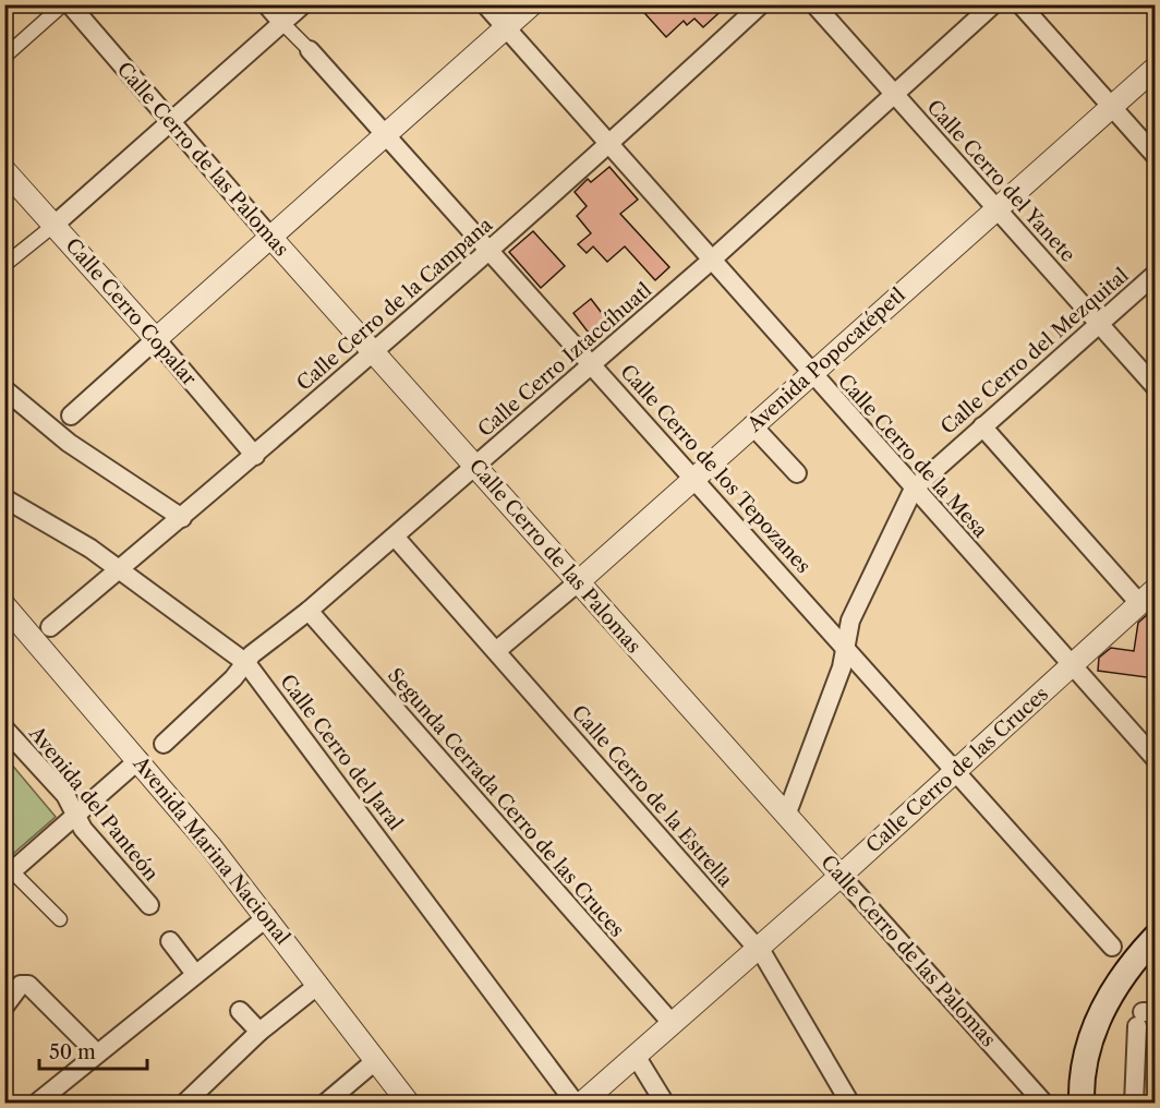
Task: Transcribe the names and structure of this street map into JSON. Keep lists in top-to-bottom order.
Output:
{
  "streets": {
    "street": [
      "Calle Cerro de las Palomas",
      "Calle Cerro del Yanete",
      "Calle Cerro de la Campana",
      "Calle Cerro Copalar",
      "Calle Cerro del Mezquital",
      "Calle Cerro Iztaccíhuatl",
      "Avenida Popocatépetl",
      "Calle Cerro de la Mesa",
      "Calle Cerro de los Tepozanes",
      "Calle Cerro del Jaral",
      "Calle Cerro de las Cruces",
      "Calle Cerro de la Estrella",
      "Segunda Cerrada Cerro de las Cruces",
      "Avenida del Panteón",
      "Avenida Marina Nacional"
    ]
  },
  "crossings": [
    ["Calle Cerro de las Palomas", "Calle Cerro de la Campana"],
    ["Calle Cerro de las Palomas", "Calle Cerro del Mezquital"],
    ["Calle Cerro de las Palomas", "Calle Cerro Iztaccíhuatl"],
    ["Calle Cerro de las Palomas", "Avenida Popocatépetl"],
    ["Calle Cerro de las Palomas", "Calle Cerro de las Cruces"],
    ["Calle Cerro del Yanete", "Calle Cerro del Mezquital"],
    ["Calle Cerro del Yanete", "Calle Cerro Iztaccíhuatl"],
    ["Calle Cerro del Yanete", "Avenida Popocatépetl"],
    ["Calle Cerro de la Campana", "Calle Cerro Copalar"],
    ["Calle Cerro de la Campana", "Calle Cerro de la Mesa"],
    ["Calle Cerro de la Campana", "Calle Cerro de los Tepozanes"],
    ["Calle Cerro de la Campana", "Calle Cerro del Jaral"],
    ["Calle Cerro del Mezquital", "Calle Cerro de la Mesa"],
    ["Calle Cerro del Mezquital", "Calle Cerro de los Tepozanes"],
    ["Calle Cerro Iztaccíhuatl", "Calle Cerro de la Mesa"],
    ["Calle Cerro Iztaccíhuatl", "Calle Cerro de los Tepozanes"],
    ["Calle Cerro Iztaccíhuatl", "Calle Cerro del Jaral"],
    ["Calle Cerro Iztaccíhuatl", "Calle Cerro de la Estrella"],
    ["Calle Cerro Iztaccíhuatl", "Segunda Cerrada Cerro de las Cruces"],
    ["Avenida Popocatépetl", "Calle Cerro de la Mesa"],
    ["Avenida Popocatépetl", "Calle Cerro de los Tepozanes"],
    ["Avenida Popocatépetl", "Calle Cerro de la Estrella"],
    ["Calle Cerro de la Mesa", "Calle Cerro de las Cruces"],
    ["Calle Cerro de los Tepozanes", "Calle Cerro de las Cruces"],
    ["Calle Cerro de las Cruces", "Calle Cerro de la Estrella"],
    ["Calle Cerro de las Cruces", "Segunda Cerrada Cerro de las Cruces"]
  ],
  "scale_bar": "50 m"
}
